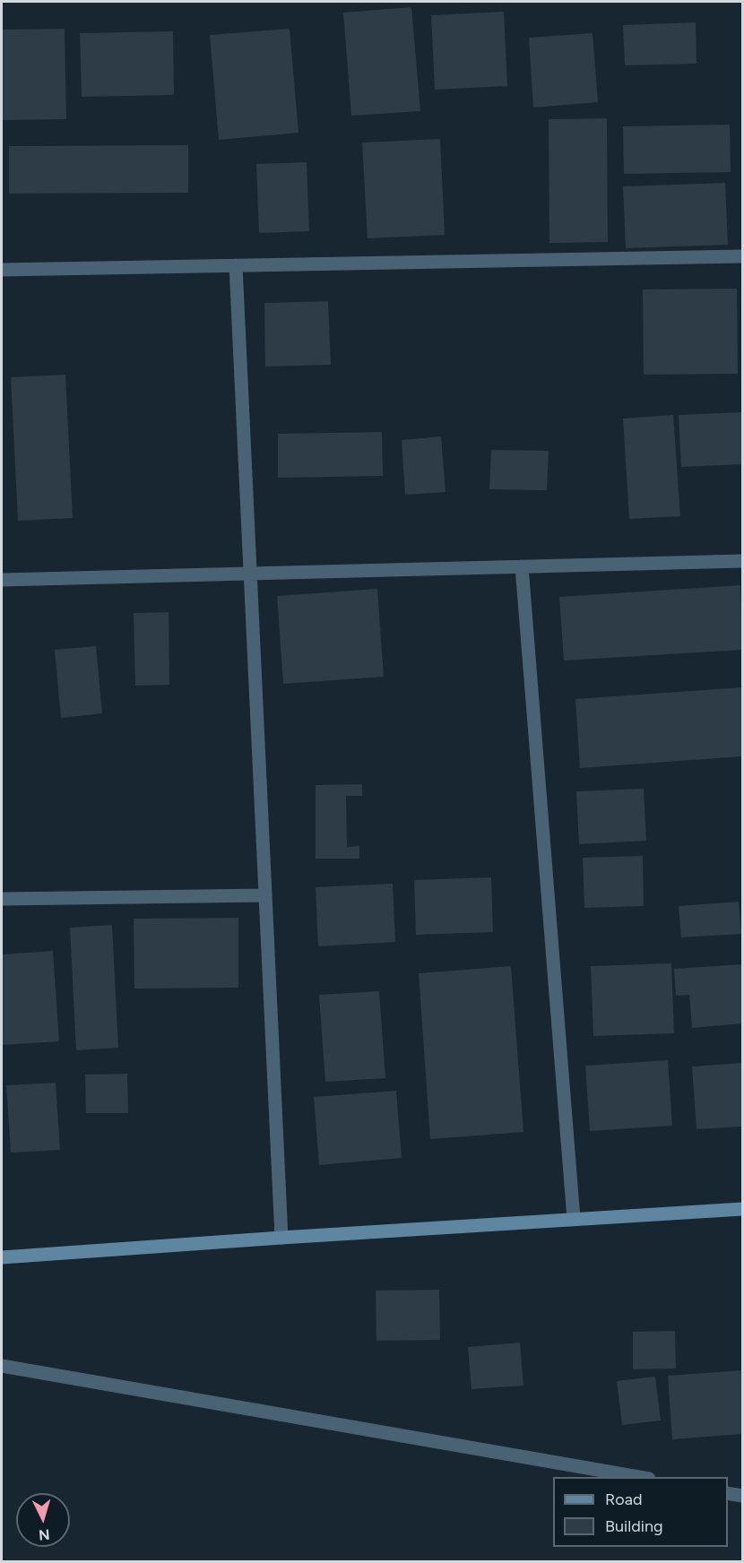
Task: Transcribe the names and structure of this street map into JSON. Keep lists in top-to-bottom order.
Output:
{
  "legend": ["Road", "Building"],
  "north": "bottom"
}
